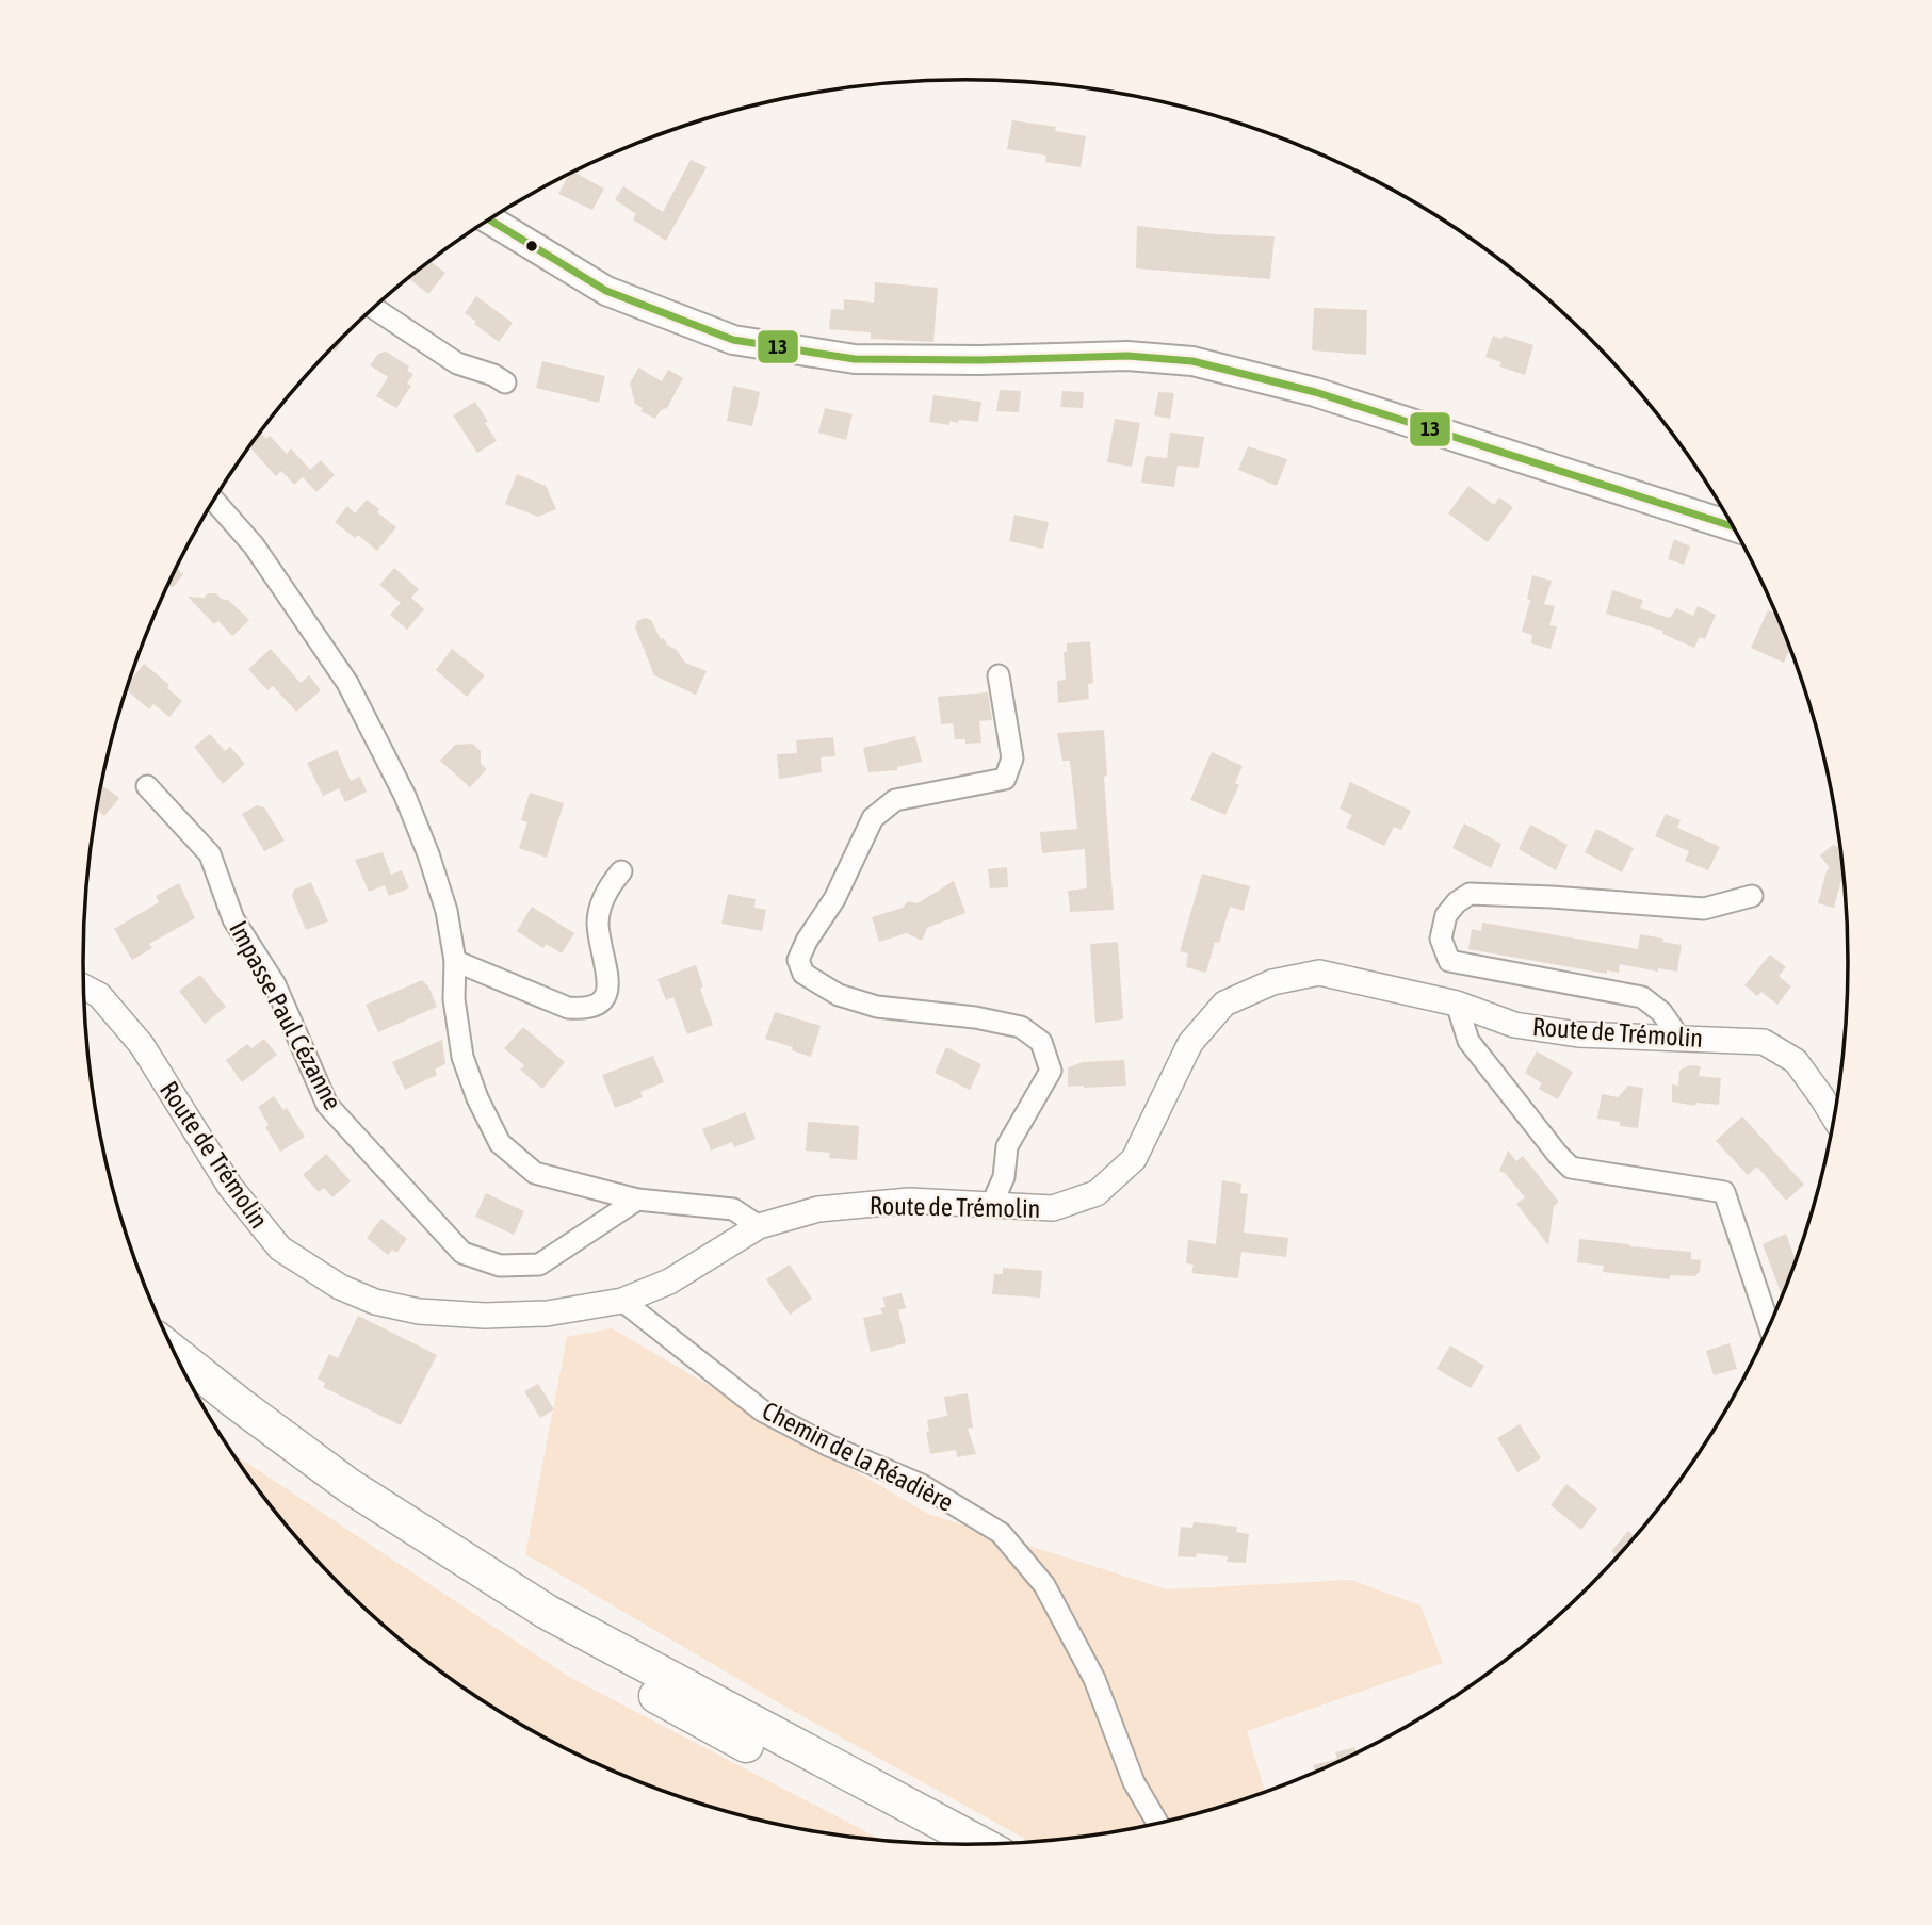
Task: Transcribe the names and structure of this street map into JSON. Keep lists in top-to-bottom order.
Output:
{
  "streets": {
    "street": ["Impasse Paul Cézanne", "Route de Trémolin", "Chemin de la Réadière"]
  },
  "crossings": [
    ["Route de Trémolin", "Chemin de la Réadière"]
  ],
  "lines": ["transit line 13"]
}
